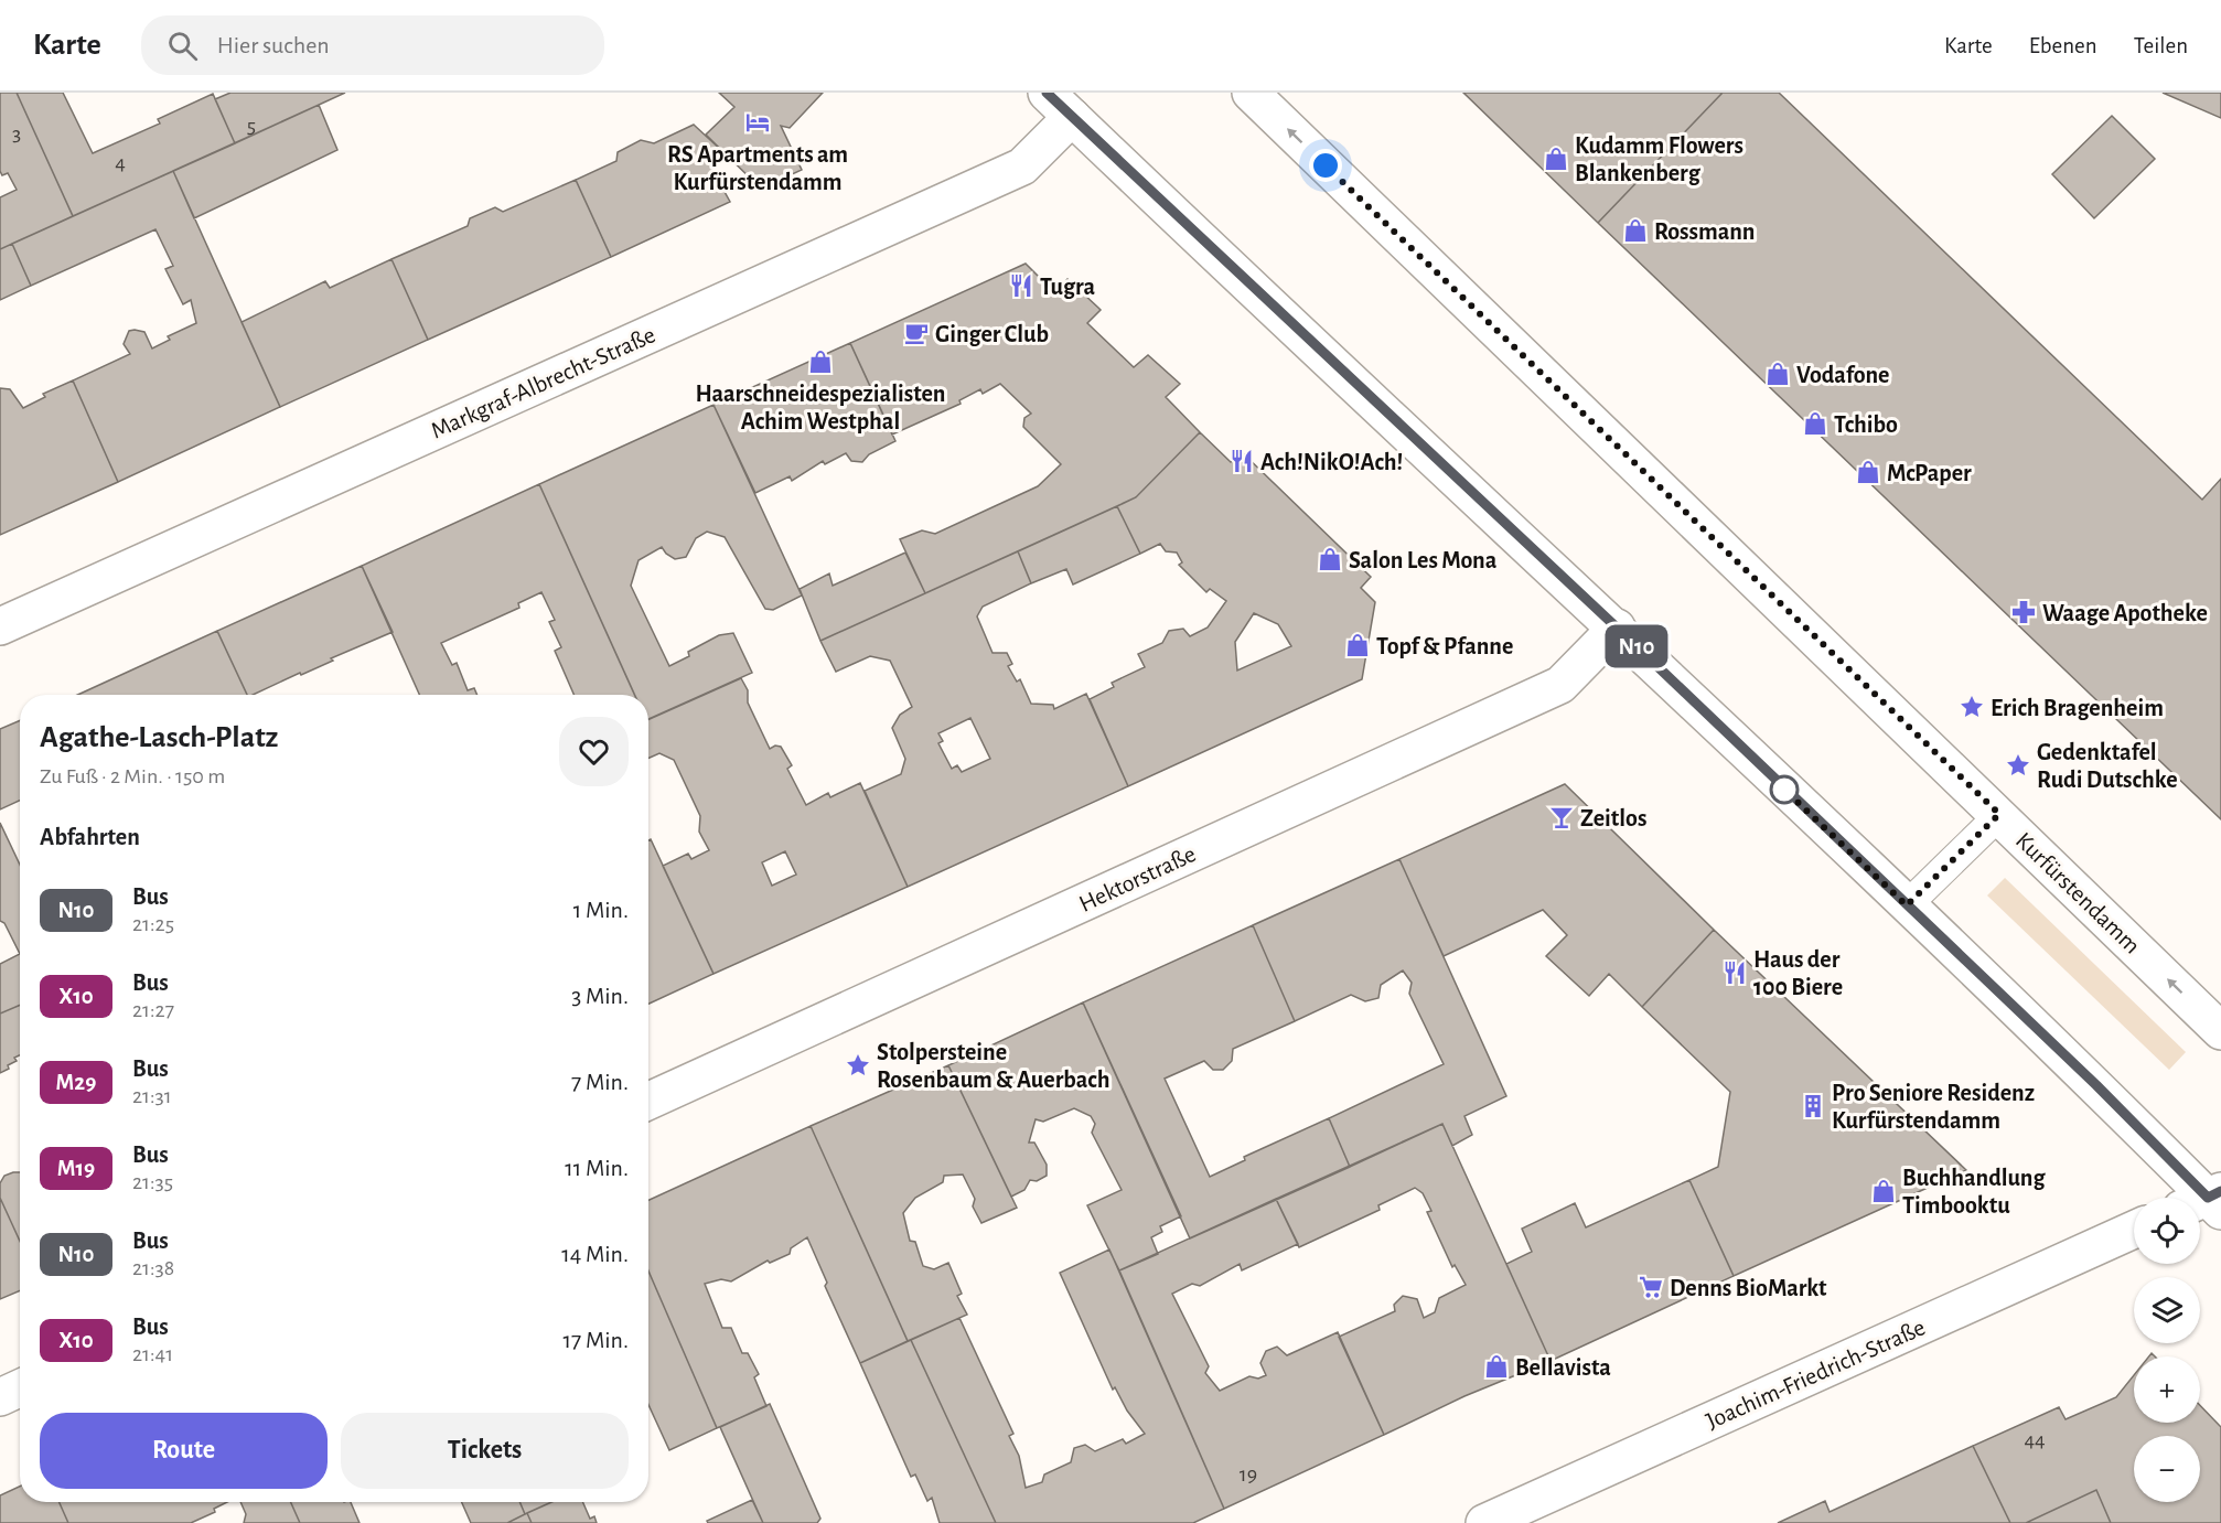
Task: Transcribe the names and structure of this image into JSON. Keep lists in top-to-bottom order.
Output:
{
  "streets": {
    "street": [
      "Markgraf-Albrecht-Straße",
      "Hektorstraße",
      "Kurfürstendamm",
      "Joachim-Friedrich-Straße"
    ]
  },
  "places": {
    "hotel": ["RS Apartments am Kurfürstendamm"],
    "shop": [
      "Kudamm Flowers Blankenberg",
      "Rossmann",
      "Haarschneidespezialisten Achim Westphal",
      "Vodafone",
      "Tchibo",
      "McPaper",
      "Salon Les Mona",
      "Topf & Pfanne",
      "Buchhandlung Timbooktu",
      "Bellavista"
    ],
    "restaurant": ["Tugra", "Ach!NikO!Ach!", "Haus der 100 Biere"],
    "cafe": ["Ginger Club"],
    "pharmacy": ["Waage Apotheke"],
    "place": ["Erich Bragenheim", "Gedenktafel Rudi Dutschke", "Stolpersteine Rosenbaum & Auerbach"],
    "bar": ["Zeitlos"],
    "building": ["Pro Seniore Residenz Kurfürstendamm"],
    "supermarket": ["Denns BioMarkt"]
  },
  "lines": ["bus line N10"],
  "house_numbers": [
    "5",
    "3",
    "4",
    "44",
    "19"
  ],
  "page": {
    "header": "Karte",
    "search": "Hier suchen",
    "nav": ["Karte", "Ebenen", "Teilen"],
    "on_map": "N10",
    "heading": [
      ["Agathe-Lasch-Platz", "Zu Fuß · 2 Min. · 150 m"],
      "Abfahrten"
    ],
    "list": [
      {
        "mark": "N10",
        "name": "Bus",
        "note": "21:25",
        "value": "1 Min."
      },
      {
        "mark": "X10",
        "name": "Bus",
        "note": "21:27",
        "value": "3 Min."
      },
      {
        "mark": "M29",
        "name": "Bus",
        "note": "21:31",
        "value": "7 Min."
      },
      {
        "mark": "M19",
        "name": "Bus",
        "note": "21:35",
        "value": "11 Min."
      },
      {
        "mark": "N10",
        "name": "Bus",
        "note": "21:38",
        "value": "14 Min."
      },
      {
        "mark": "X10",
        "name": "Bus",
        "note": "21:41",
        "value": "17 Min."
      }
    ],
    "map_buttons": ["+", "−"],
    "buttons": ["Route", "Tickets"]
  }
}
